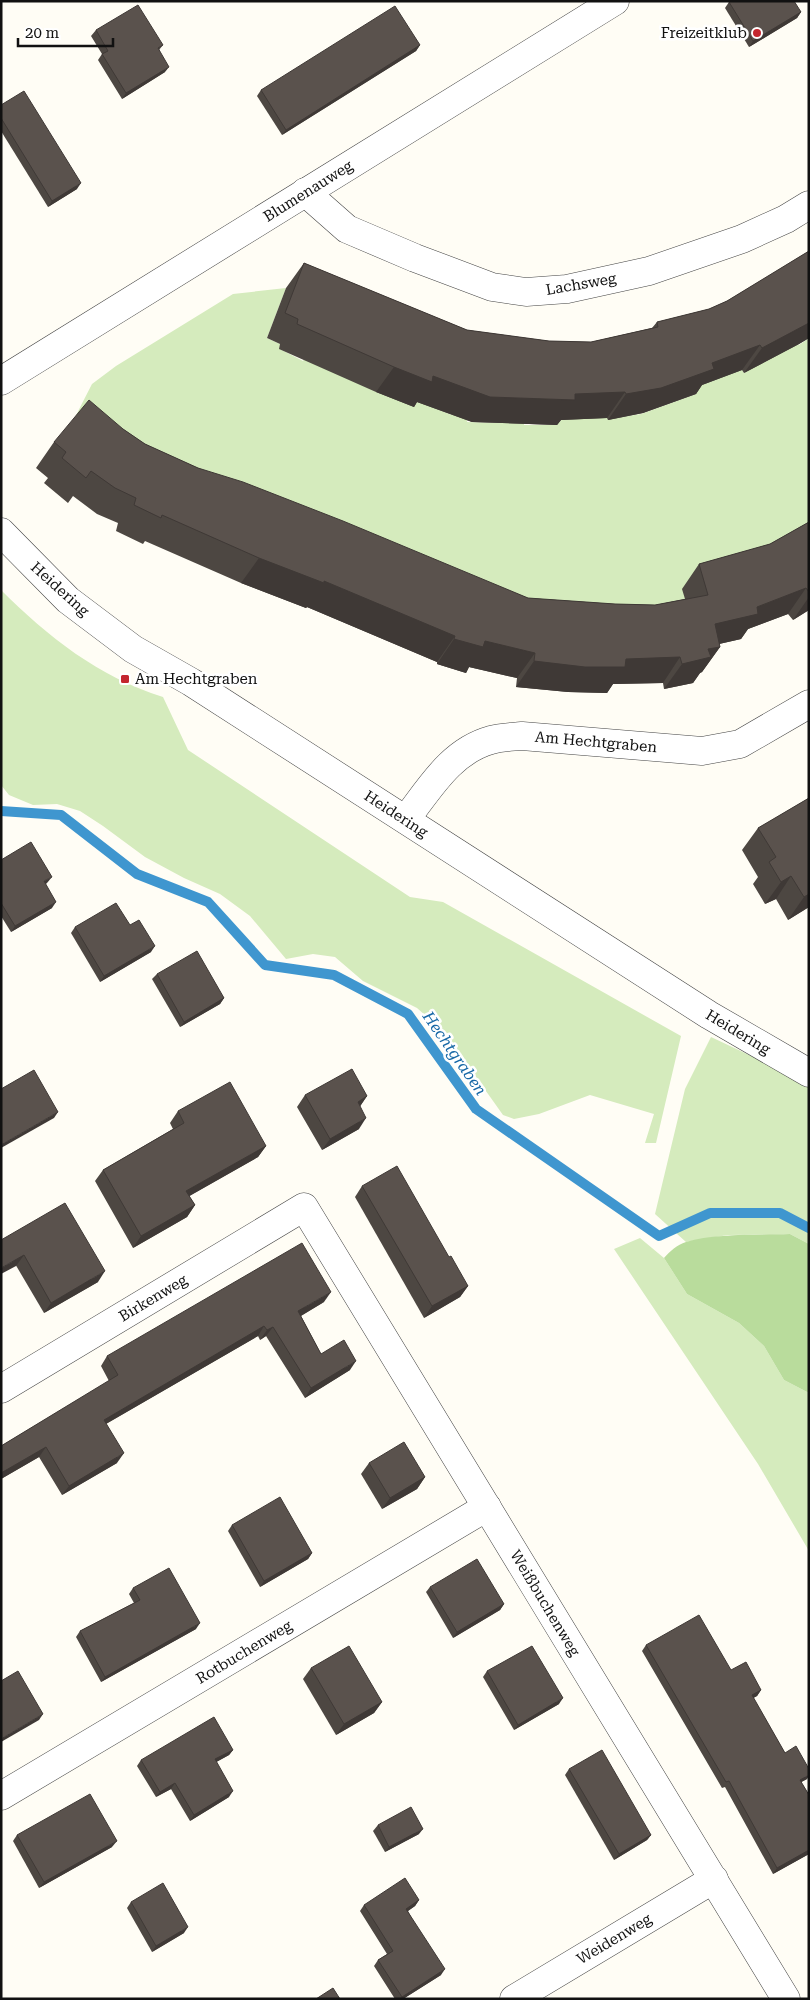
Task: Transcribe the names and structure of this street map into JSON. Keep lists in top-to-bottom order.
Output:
{
  "streets": {
    "street": [
      "Blumenauweg",
      "Lachsweg",
      "Heidering",
      "Am Hechtgraben",
      "Birkenweg",
      "Weißbuchenweg",
      "Rotbuchenweg",
      "Weidenweg"
    ]
  },
  "crossings": [
    ["Blumenauweg", "Lachsweg"],
    ["Heidering", "Am Hechtgraben"],
    ["Birkenweg", "Weißbuchenweg"],
    ["Weißbuchenweg", "Rotbuchenweg"],
    ["Weißbuchenweg", "Weidenweg"]
  ],
  "water": ["Hechtgraben"],
  "places": {
    "other": ["Freizeitklub"],
    "transit": ["Am Hechtgraben"]
  },
  "scale_bar": "20 m"
}
